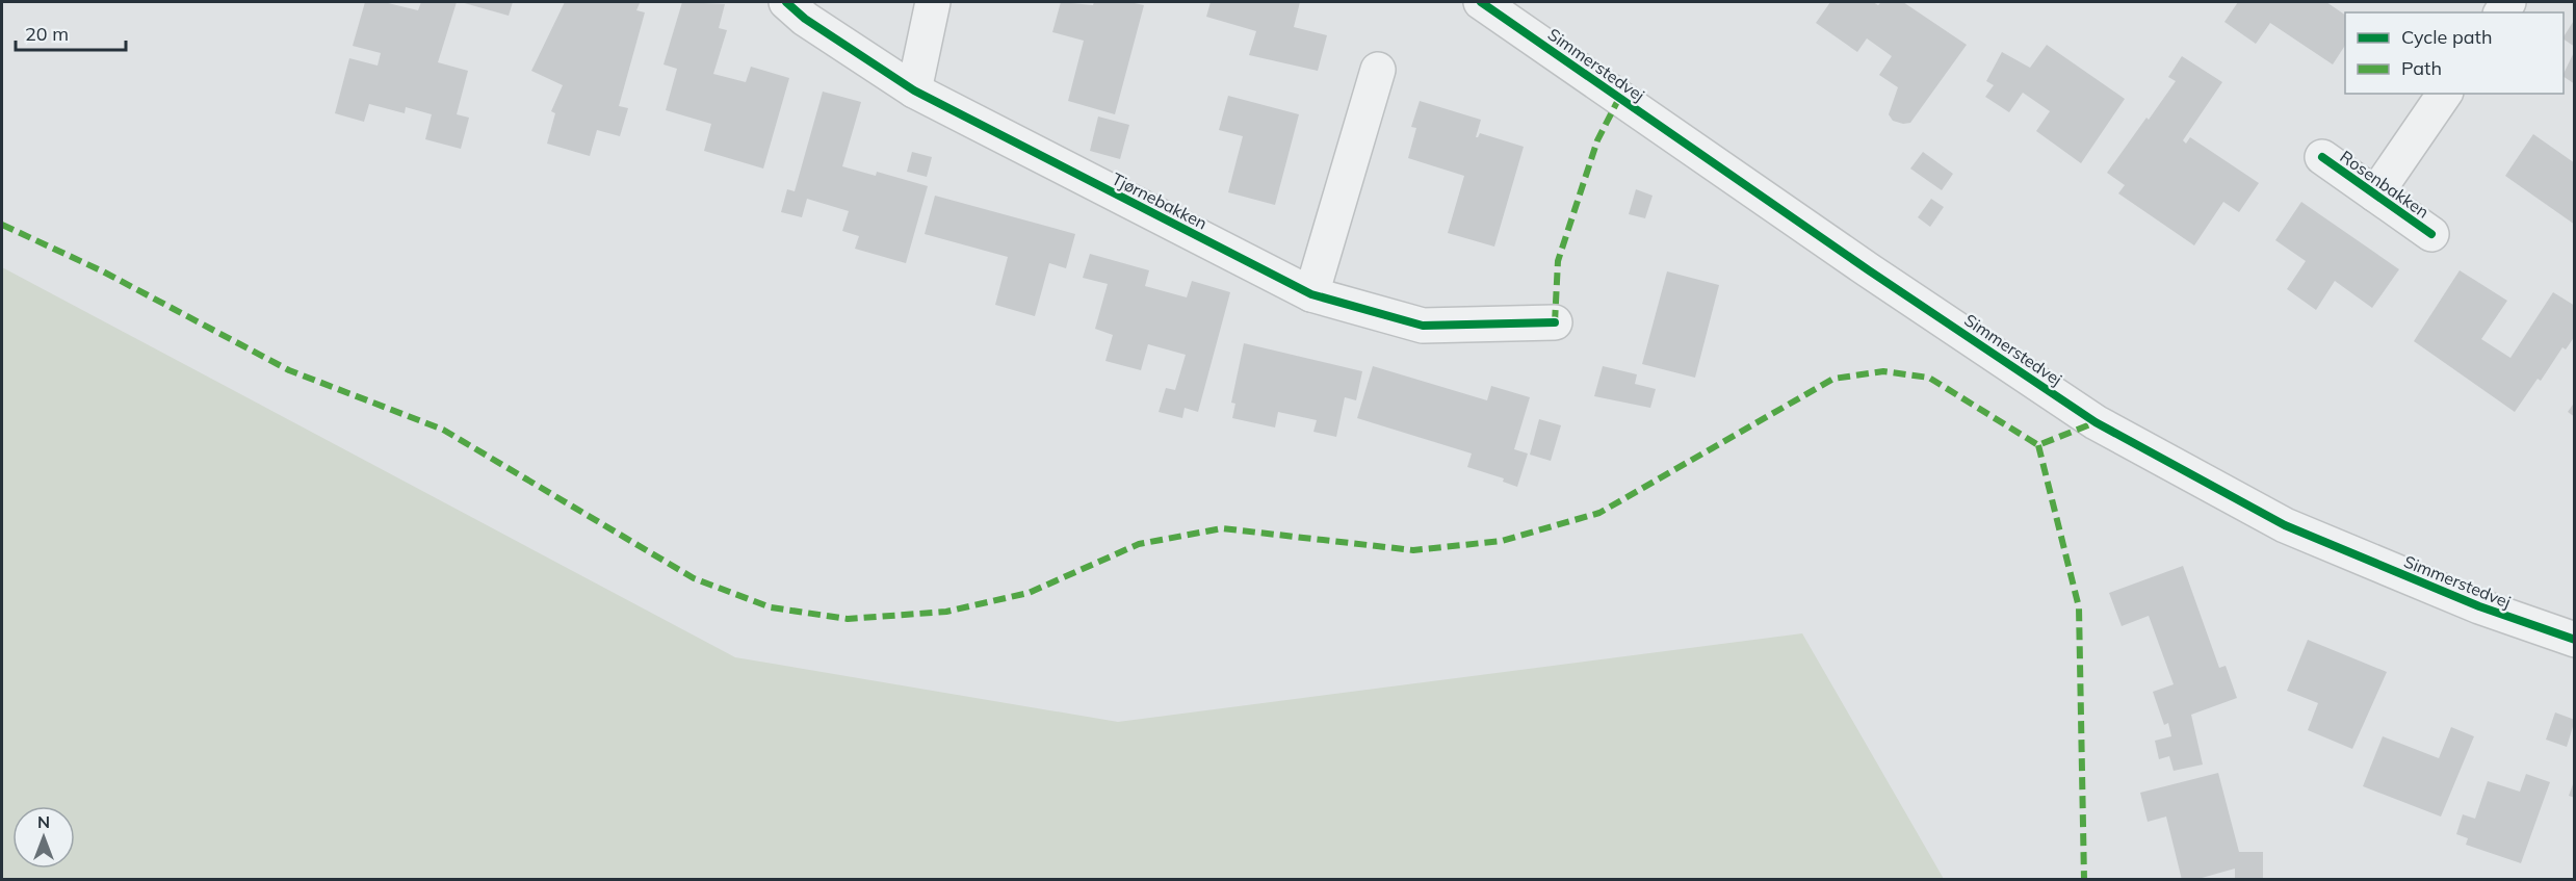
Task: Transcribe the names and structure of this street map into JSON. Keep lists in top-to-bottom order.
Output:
{
  "streets": {
    "street": ["Simmerstedvej", "Rosenbakken", "Tjørnebakken"]
  },
  "legend": ["Cycle path", "Path"],
  "scale_bar": "20 m",
  "north": "top"
}
